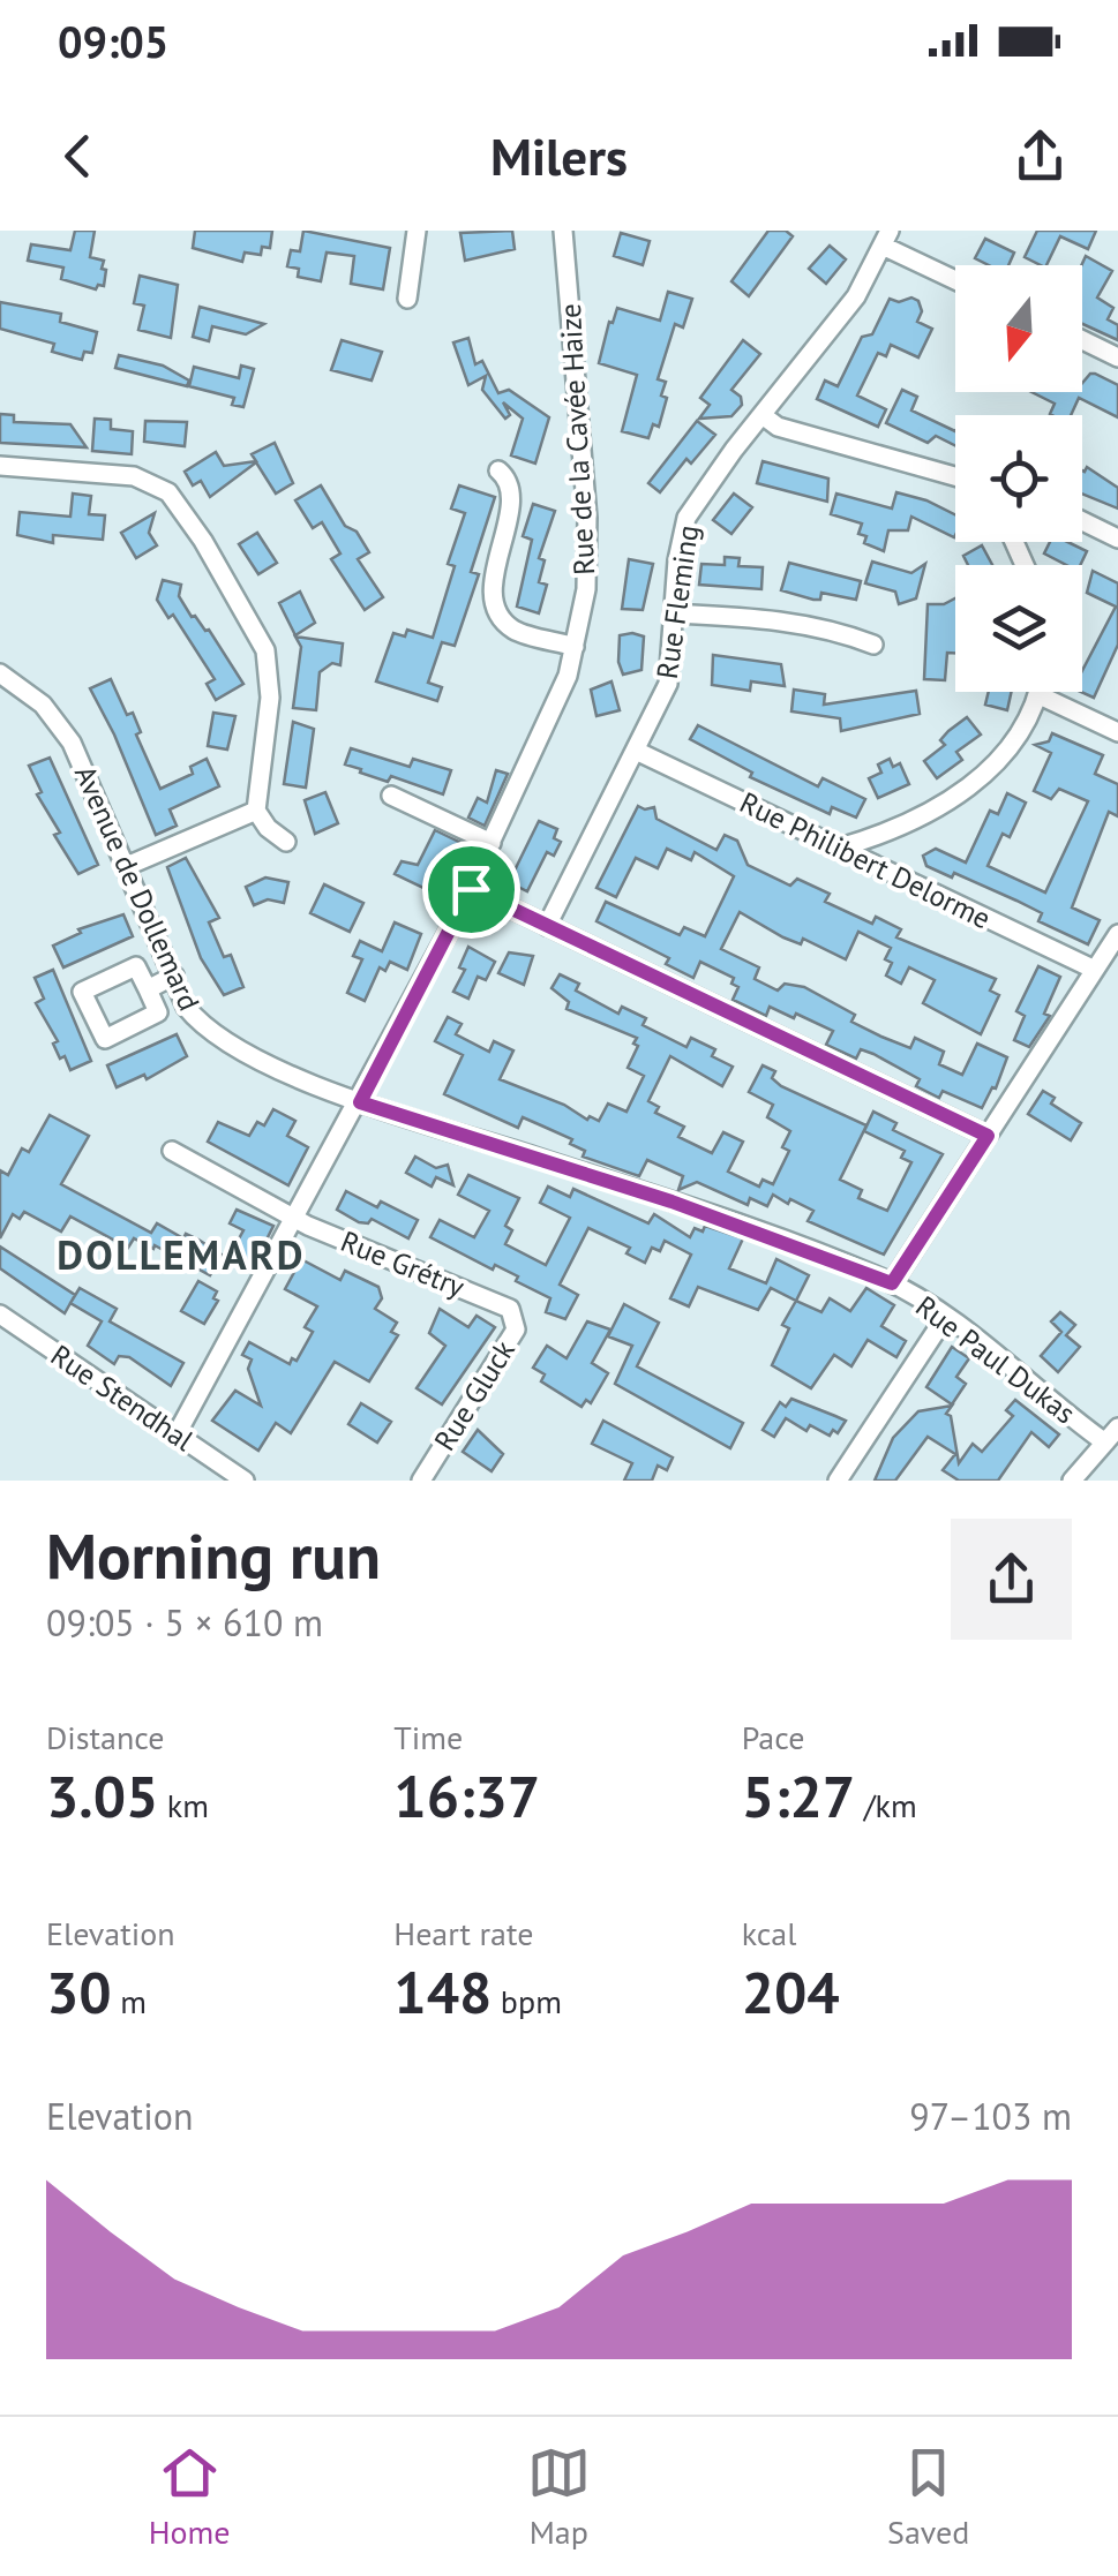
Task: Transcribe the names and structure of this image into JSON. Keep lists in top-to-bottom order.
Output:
{
  "streets": {
    "street": [
      "Rue de la Cavée Haize",
      "Rue Fleming",
      "Rue Philibert Delorme",
      "Avenue de Dollemard",
      "Rue Grétry",
      "Rue Paul Dukas",
      "Rue Gluck",
      "Rue Stendhal"
    ]
  },
  "crossings": [
    ["Rue de la Cavée Haize", "Avenue de Dollemard"],
    ["Rue de la Cavée Haize", "Rue Grétry"],
    ["Rue de la Cavée Haize", "Rue Paul Dukas"],
    ["Rue de la Cavée Haize", "Rue Stendhal"],
    ["Rue Fleming", "Rue Philibert Delorme"],
    ["Avenue de Dollemard", "Rue Paul Dukas"],
    ["Rue Grétry", "Rue Gluck"]
  ],
  "districts": ["DOLLEMARD"],
  "north": "bottom",
  "page": {
    "status": "09:05",
    "header": "Milers",
    "heading": ["Morning run", "09:05 · 5 × 610 m"],
    "stats": [
      ["Distance", "3.05 km"],
      ["Time", "16:37"],
      ["Pace", "5:27 /km"],
      ["Elevation", "30 m"],
      ["Heart rate", "148 bpm"],
      ["kcal", "204"]
    ],
    "chart": ["Elevation", "97–103 m"],
    "tabs": ["Home", "Map", "Saved"]
  }
}
